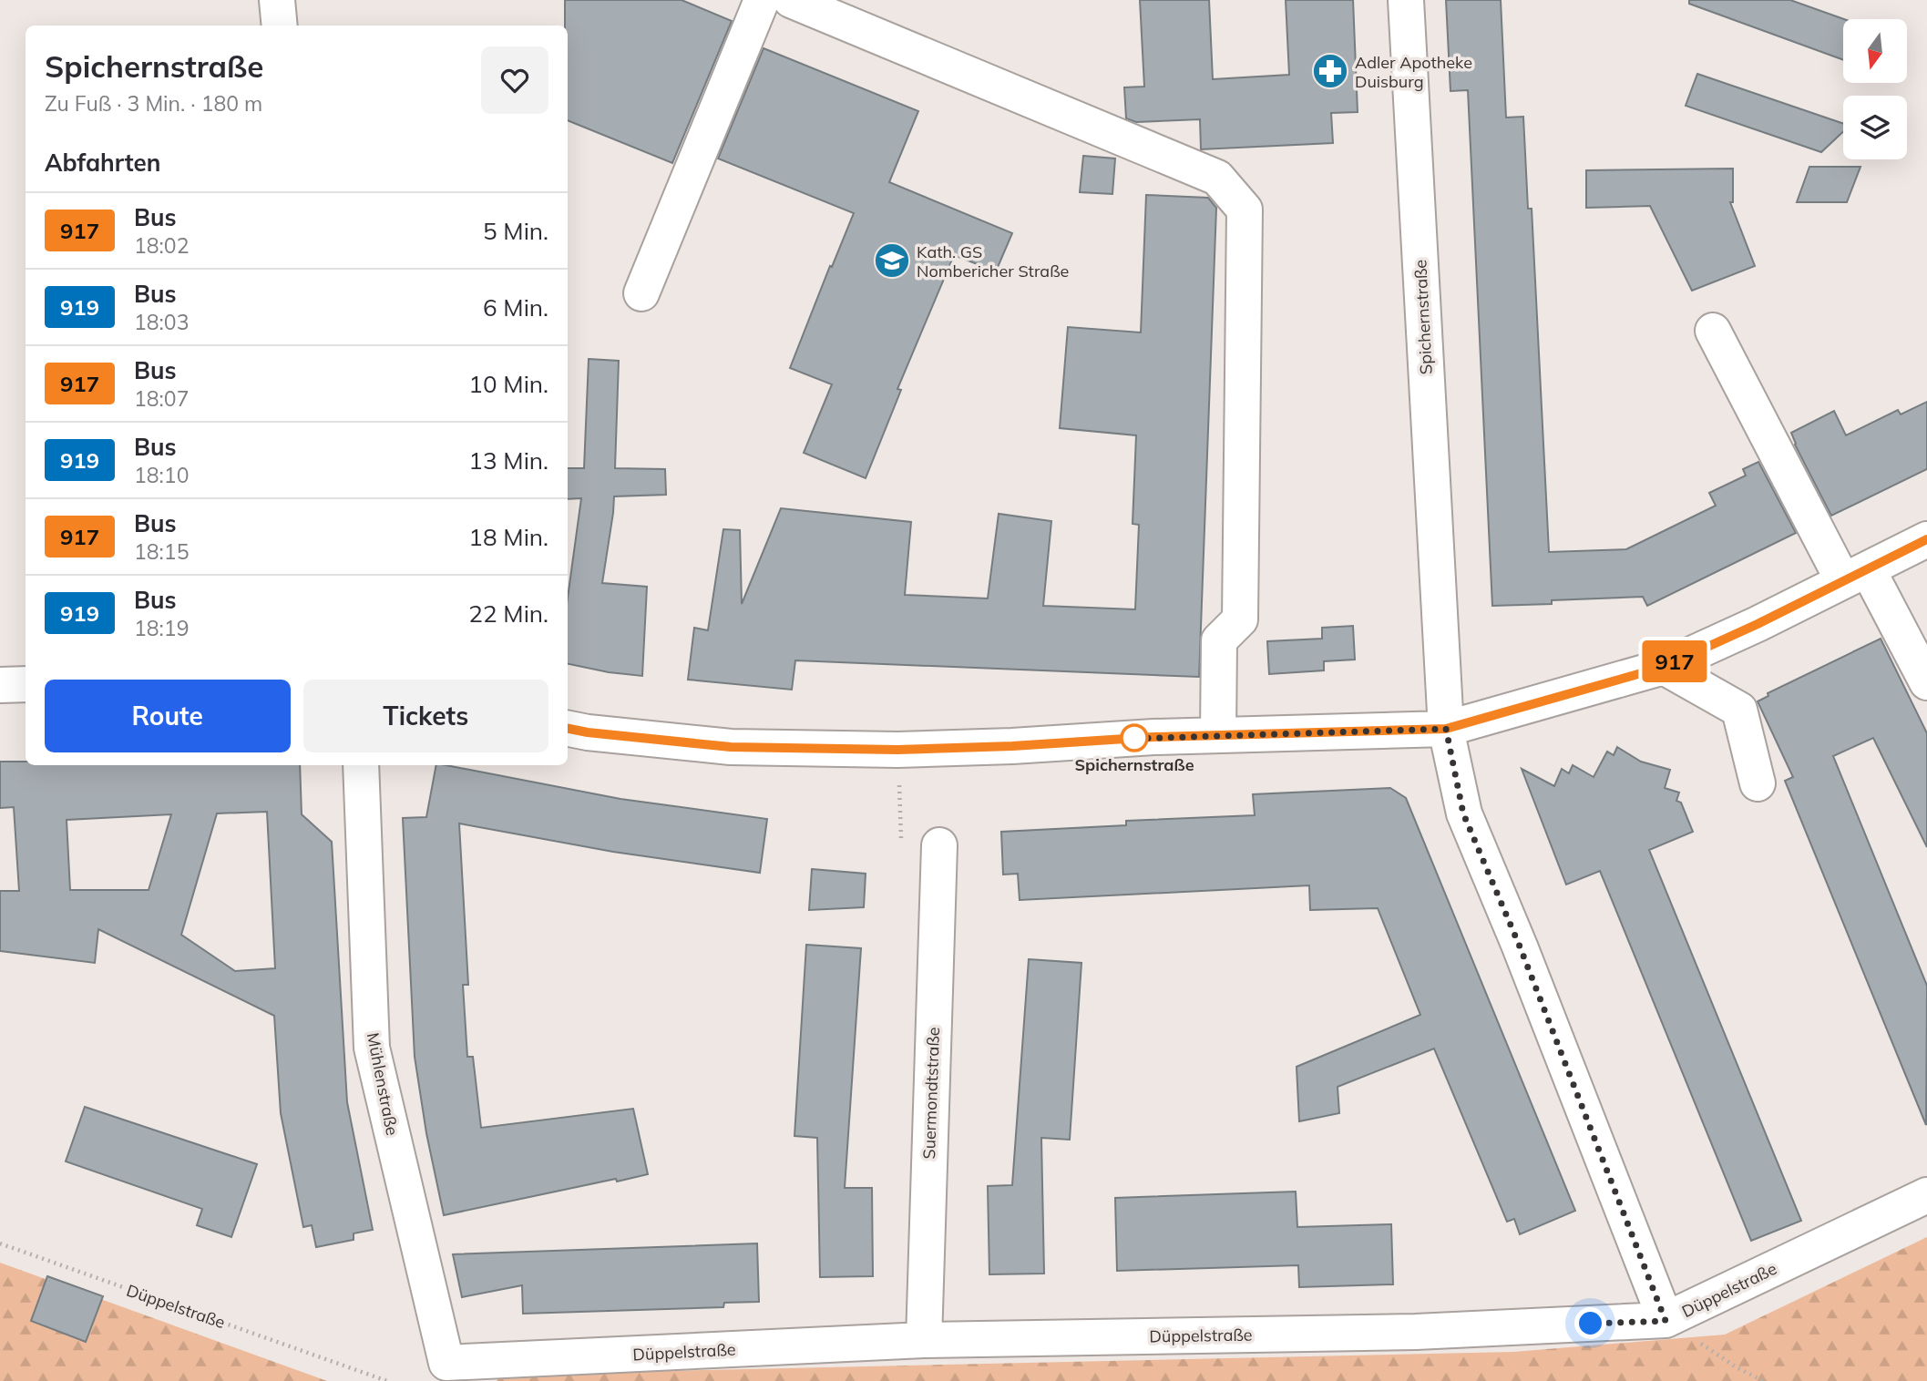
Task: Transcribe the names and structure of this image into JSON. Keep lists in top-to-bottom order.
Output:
{
  "streets": {
    "street": [
      "Spichernstraße",
      "Mühlenstraße",
      "Suermondtstraße",
      "Düppelstraße"
    ]
  },
  "crossings": [
    ["Spichernstraße", "Düppelstraße"],
    ["Mühlenstraße", "Düppelstraße"],
    ["Suermondtstraße", "Düppelstraße"]
  ],
  "places": {
    "pharmacy": ["Adler Apotheke Duisburg"],
    "school or university": ["Kath. GS Nombericher Straße"],
    "other": ["Spichernstraße"]
  },
  "lines": ["bus line 917"],
  "north": "bottom",
  "page": {
    "on_map": "917",
    "heading": [
      ["Spichernstraße", "Zu Fuß · 3 Min. · 180 m"],
      "Abfahrten"
    ],
    "list": [
      {
        "mark": "917",
        "name": "Bus",
        "note": "18:02",
        "value": "5 Min."
      },
      {
        "mark": "919",
        "name": "Bus",
        "note": "18:03",
        "value": "6 Min."
      },
      {
        "mark": "917",
        "name": "Bus",
        "note": "18:07",
        "value": "10 Min."
      },
      {
        "mark": "919",
        "name": "Bus",
        "note": "18:10",
        "value": "13 Min."
      },
      {
        "mark": "917",
        "name": "Bus",
        "note": "18:15",
        "value": "18 Min."
      },
      {
        "mark": "919",
        "name": "Bus",
        "note": "18:19",
        "value": "22 Min."
      }
    ],
    "buttons": ["Route", "Tickets"]
  }
}
